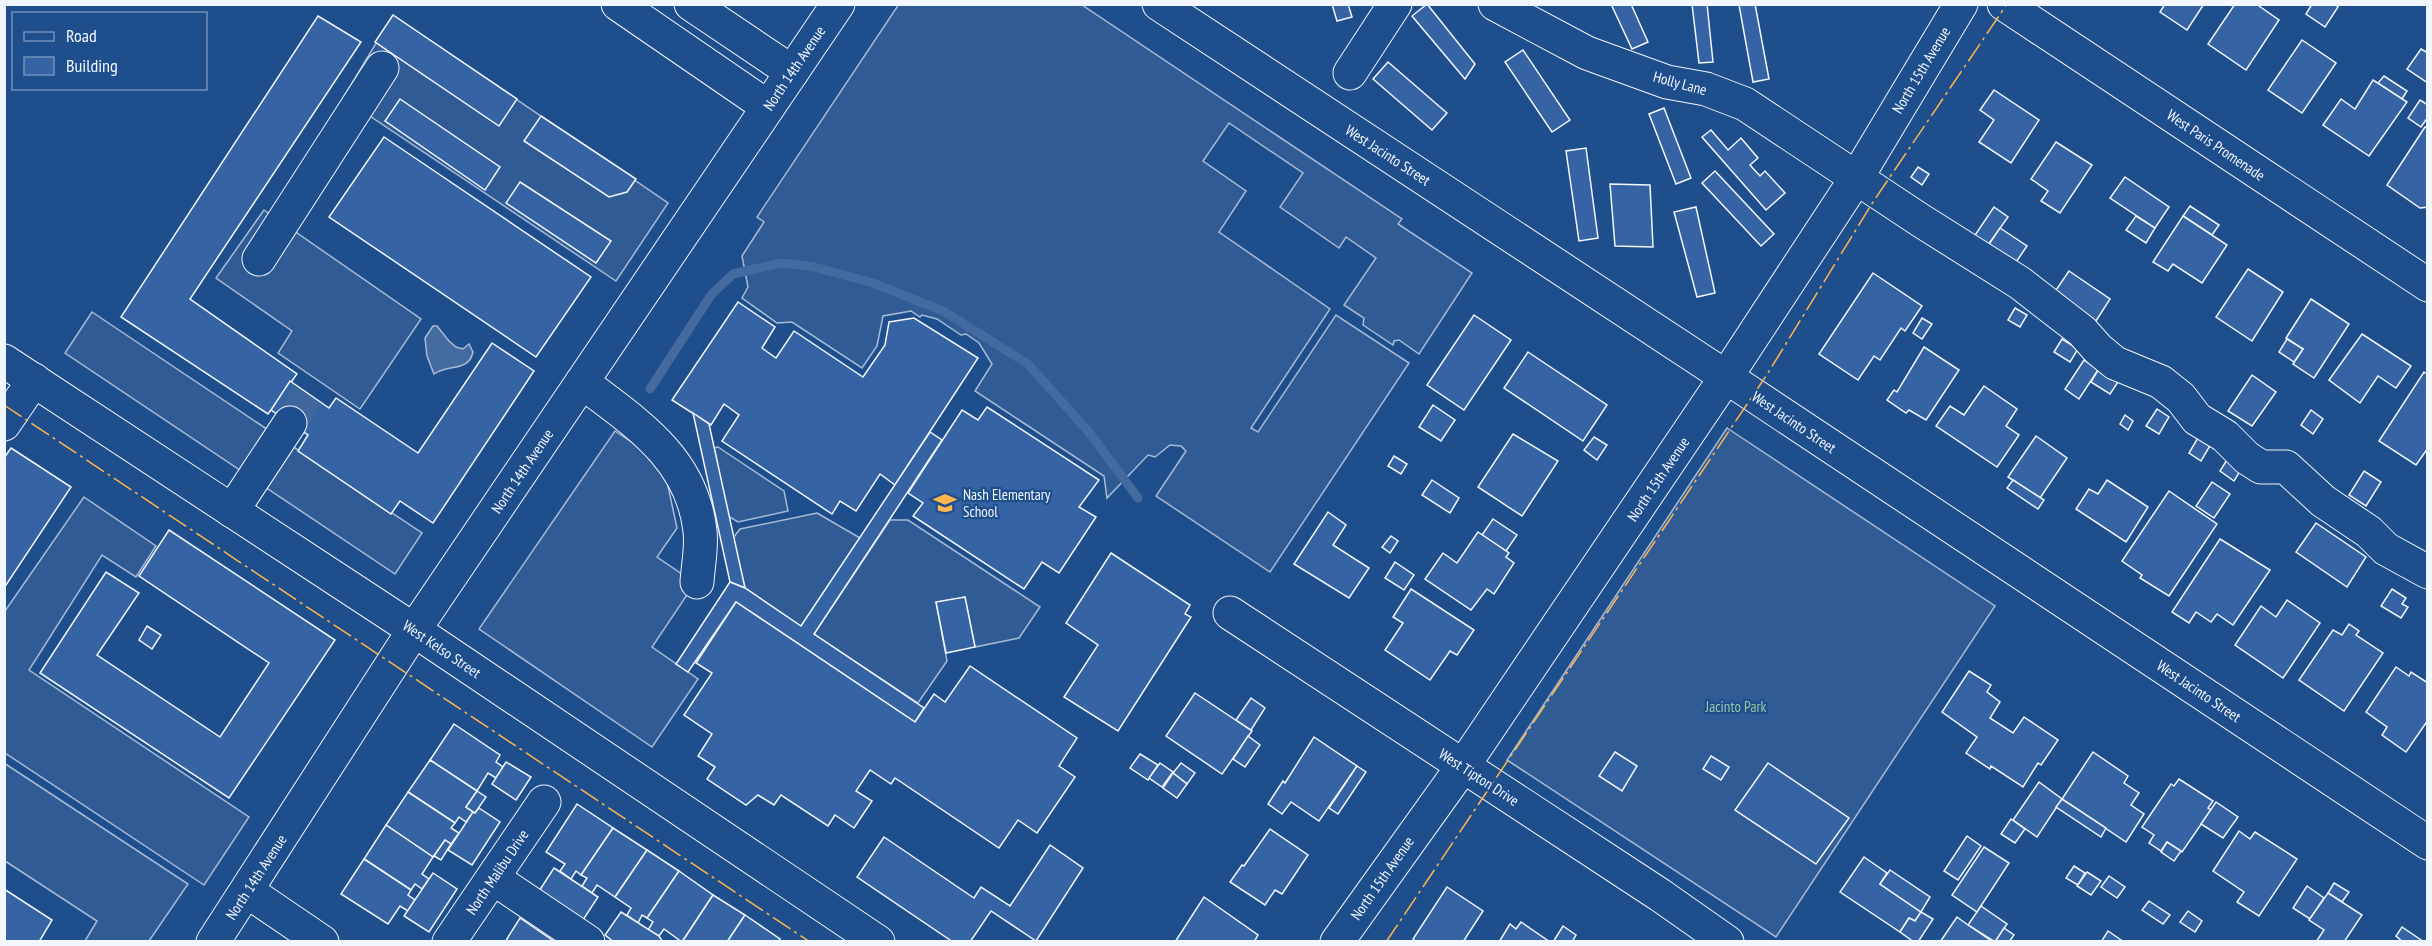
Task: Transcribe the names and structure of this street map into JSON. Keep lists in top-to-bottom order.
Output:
{
  "streets": {
    "street": [
      "North 14th Avenue",
      "North 15th Avenue",
      "Holly Lane",
      "West Paris Promenade",
      "West Jacinto Street",
      "West Kelso Street",
      "West Tipton Drive",
      "North Malibu Drive"
    ]
  },
  "crossings": [
    ["North 14th Avenue", "West Kelso Street"],
    ["North 15th Avenue", "Holly Lane"],
    ["North 15th Avenue", "West Jacinto Street"],
    ["North 15th Avenue", "West Tipton Drive"]
  ],
  "parks": ["Jacinto Park"],
  "places": {
    "school or university": ["Nash Elementary School"]
  },
  "legend": ["Road", "Building"]
}
